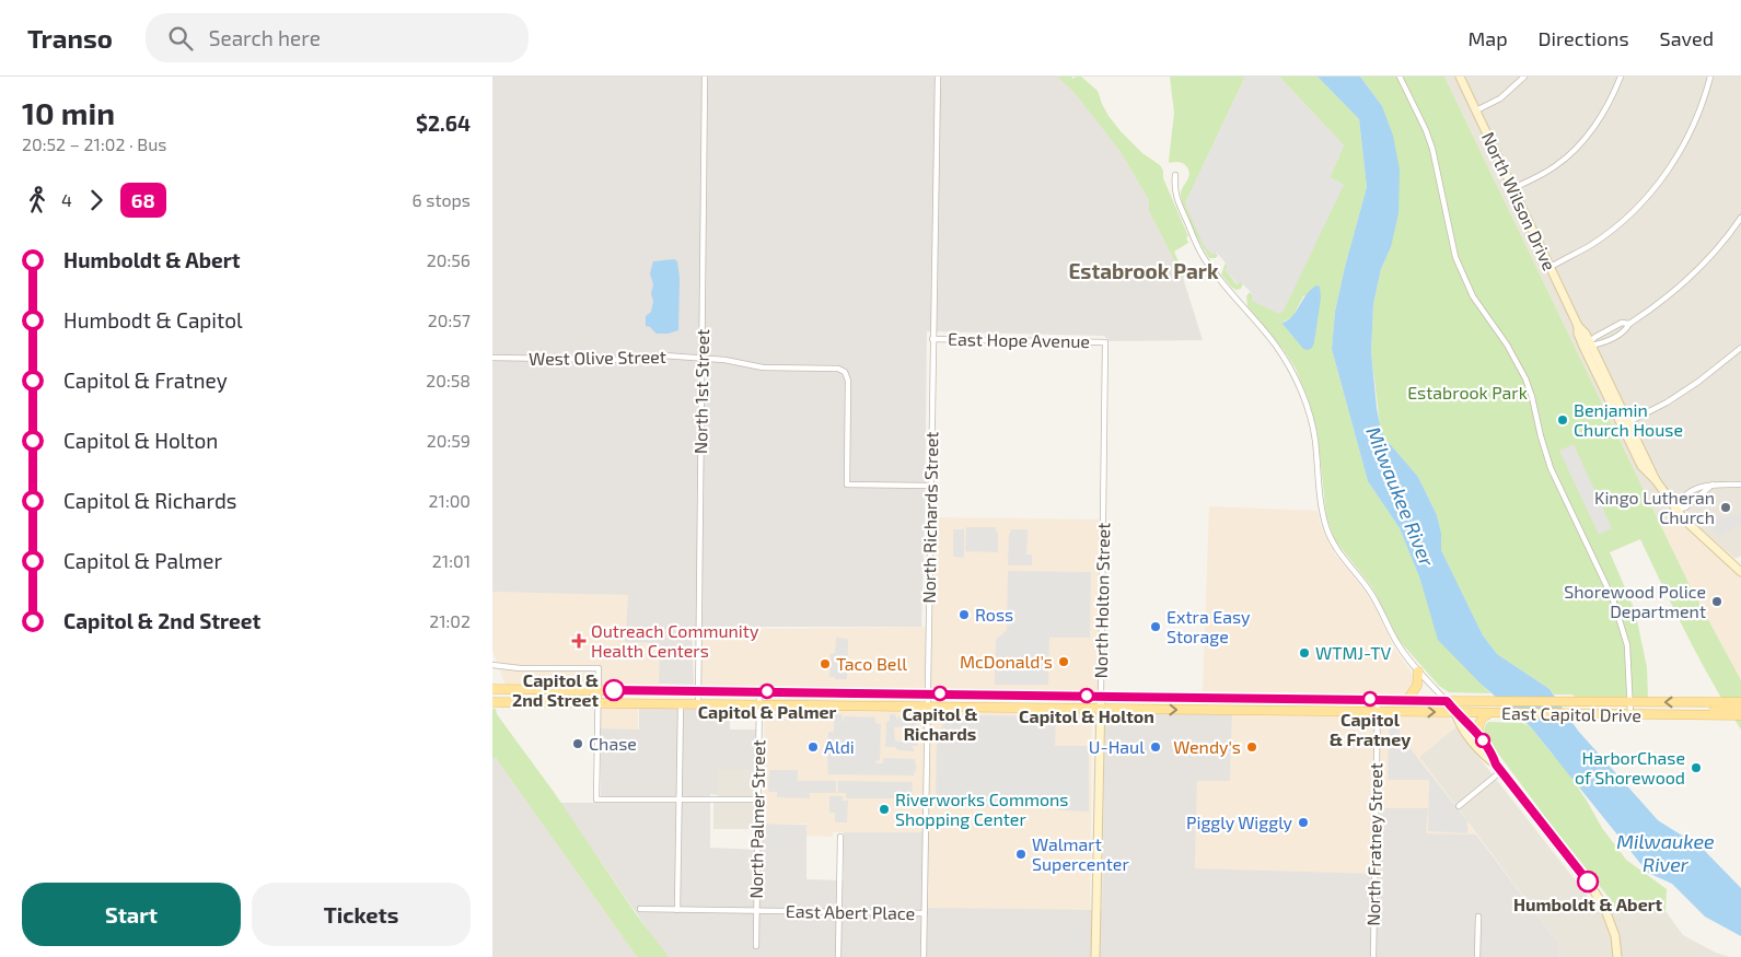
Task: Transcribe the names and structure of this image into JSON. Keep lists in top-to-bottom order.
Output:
{
  "streets": {
    "main road": ["North Wilson Drive", "North Holton Street", "East Capitol Drive"],
    "street": [
      "East Hope Avenue",
      "West Olive Street",
      "North 1st Street",
      "North Richards Street",
      "North Palmer Street",
      "North Fratney Street",
      "East Abert Place"
    ]
  },
  "crossings": [
    ["East Hope Avenue", "North Richards Street"],
    ["East Hope Avenue", "North Holton Street"],
    ["West Olive Street", "North 1st Street"],
    ["West Olive Street", "North Richards Street"],
    ["North 1st Street", "East Capitol Drive"],
    ["North Richards Street", "East Capitol Drive"],
    ["North Richards Street", "East Abert Place"],
    ["North Holton Street", "East Capitol Drive"],
    ["East Capitol Drive", "North Palmer Street"],
    ["East Capitol Drive", "North Fratney Street"],
    ["North Palmer Street", "East Abert Place"]
  ],
  "districts": ["Estabrook Park"],
  "water": ["Milwaukee River"],
  "parks": ["Estabrook Park"],
  "places": {
    "other": [
      "Benjamin Church House",
      "Kingo Lutheran Church",
      "Shorewood Police Department",
      "Ross",
      "Extra Easy Storage",
      "WTMJ-TV",
      "McDonald's",
      "Taco Bell",
      "Capitol & 2nd Street",
      "Capitol & Palmer",
      "Capitol & Richards",
      "Capitol & Holton",
      "Capitol & Fratney",
      "Chase",
      "Aldi",
      "U-Haul",
      "Wendy's",
      "HarborChase of Shorewood",
      "Riverworks Commons Shopping Center",
      "Piggly Wiggly",
      "Walmart Supercenter",
      "Humboldt & Abert"
    ],
    "health": ["Outreach Community Health Centers"]
  },
  "lines": ["bus line 68"],
  "page": {
    "header": "Transo",
    "search": "Search here",
    "nav": ["Map", "Directions", "Saved"],
    "heading": ["10 min", "20:52 – 21:02 · Bus", "$2.64"],
    "legs": ["4", "68", "6 stops"],
    "list": [
      {
        "name": "Humboldt & Abert",
        "value": "20:56"
      },
      {
        "name": "Humbodt & Capitol",
        "value": "20:57"
      },
      {
        "name": "Capitol & Fratney",
        "value": "20:58"
      },
      {
        "name": "Capitol & Holton",
        "value": "20:59"
      },
      {
        "name": "Capitol & Richards",
        "value": "21:00"
      },
      {
        "name": "Capitol & Palmer",
        "value": "21:01"
      },
      {
        "name": "Capitol & 2nd Street",
        "value": "21:02"
      }
    ],
    "buttons": ["Start", "Tickets"]
  }
}
